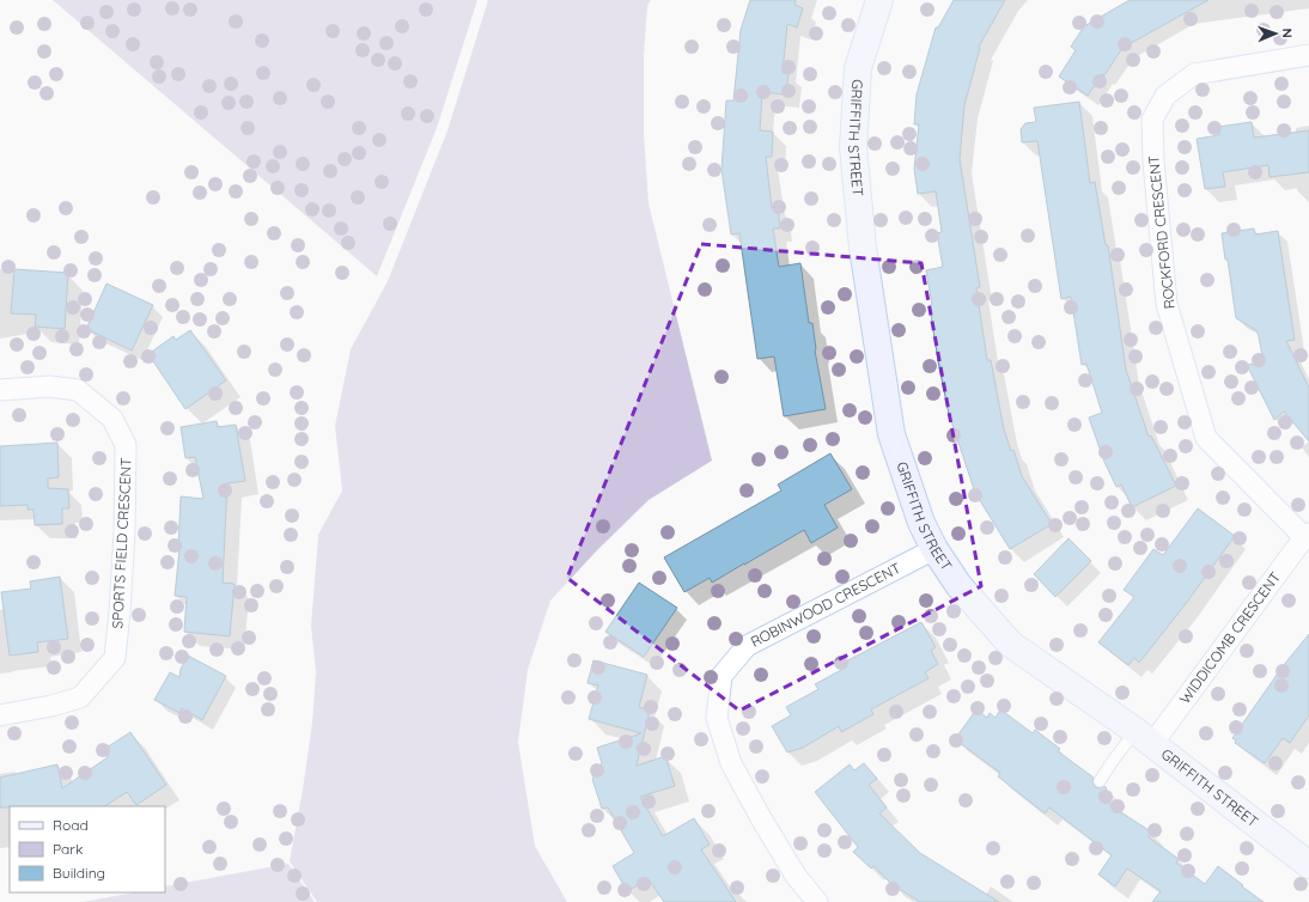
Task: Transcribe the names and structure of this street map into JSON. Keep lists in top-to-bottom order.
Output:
{
  "streets": {
    "street": [
      "GRIFFITH STREET",
      "ROCKFORD CRESCENT",
      "SPORTS FIELD CRESCENT",
      "ROBINWOOD CRESCENT",
      "WIDDICOMB CRESCENT"
    ]
  },
  "crossings": [
    ["GRIFFITH STREET", "ROBINWOOD CRESCENT"],
    ["GRIFFITH STREET", "WIDDICOMB CRESCENT"],
    ["ROCKFORD CRESCENT", "WIDDICOMB CRESCENT"]
  ],
  "legend": ["Road", "Park", "Building"],
  "north": "right"
}
